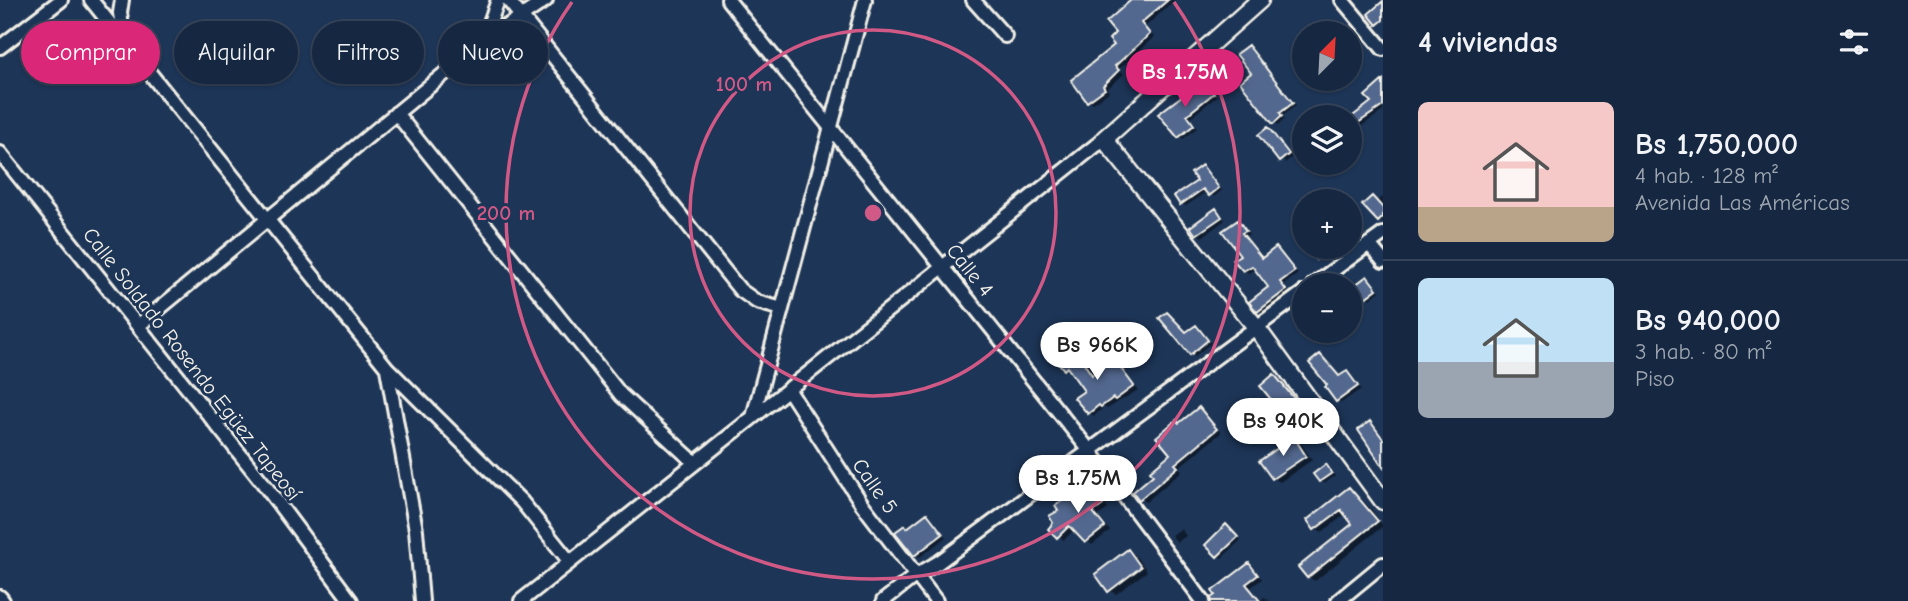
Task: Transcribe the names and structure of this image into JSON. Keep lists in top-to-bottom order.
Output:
{
  "streets": {
    "street": ["Calle 4", "Calle Soldado Rosendo Egüez Tapeosí", "Calle 5"]
  },
  "north": "top right",
  "page": {
    "heading": "4 viviendas",
    "map_buttons": ["+", "−"],
    "chip": [
      "Comprar",
      "Alquilar",
      "Filtros",
      "Nuevo"
    ],
    "price": [
      "Bs 1.75M",
      "Bs 966K",
      "Bs 940K",
      "Bs 1.75M"
    ],
    "list": [
      {
        "name": "Bs 1,750,000",
        "note": "4 hab. · 128 m² · Avenida Las Américas"
      },
      {
        "name": "Bs 940,000",
        "note": "3 hab. · 80 m² · Piso"
      }
    ]
  },
  "rings": ["100 m", "200 m"]
}
